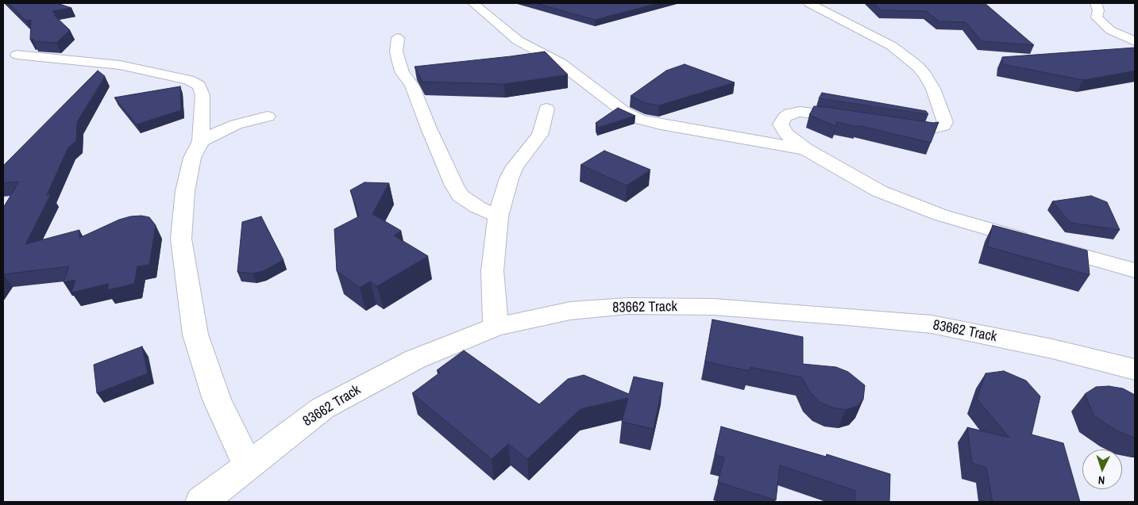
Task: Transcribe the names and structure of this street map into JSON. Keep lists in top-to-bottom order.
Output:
{
  "streets": {
    "street": ["83662 Track"]
  },
  "north": "bottom"
}
